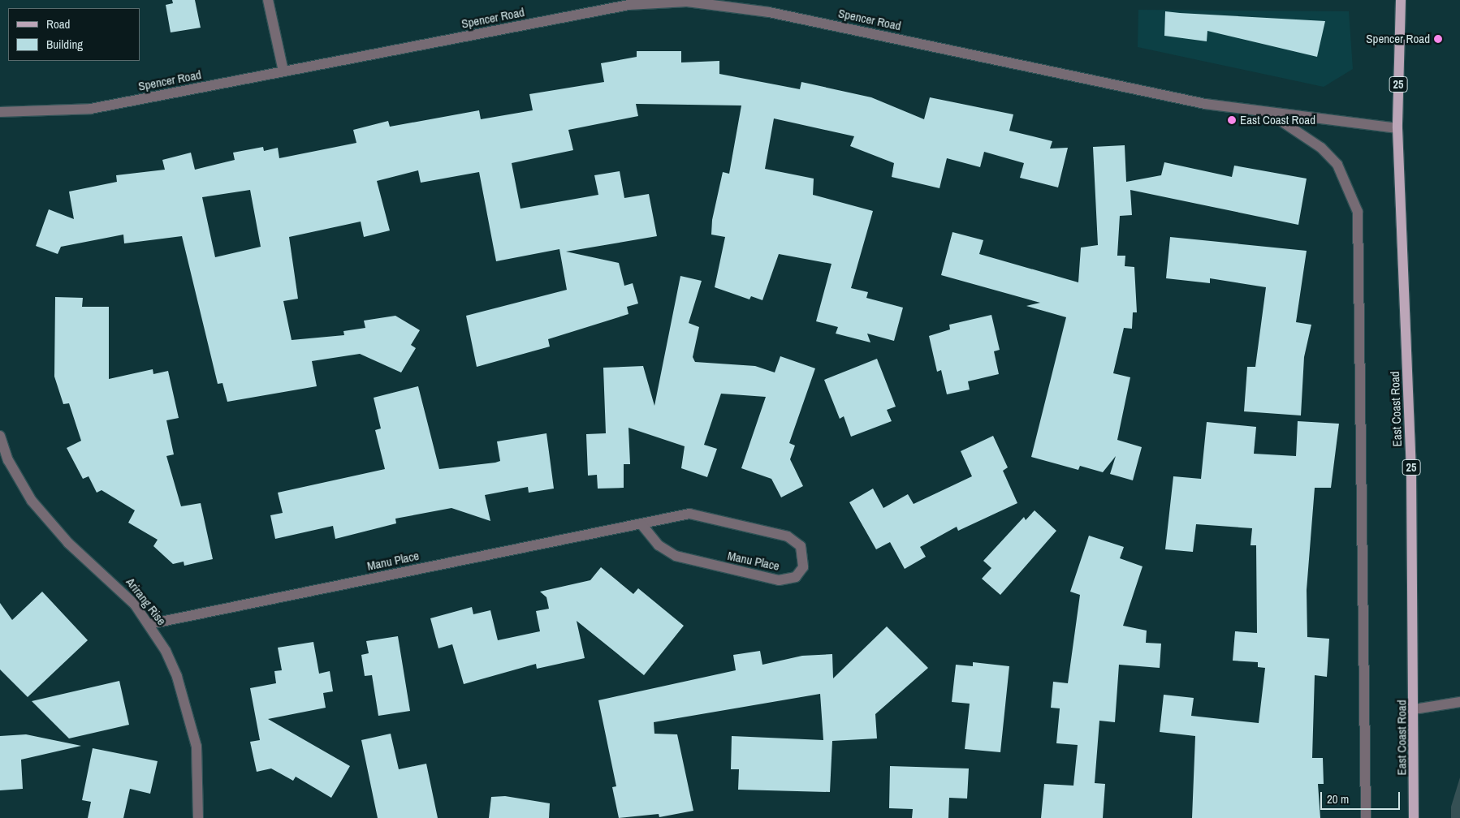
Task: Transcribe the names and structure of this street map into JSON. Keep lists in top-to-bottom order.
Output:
{
  "streets": {
    "main road": ["25", "East Coast Road"],
    "street": ["Spencer Road", "Manu Place", "Arirang Rise"]
  },
  "crossings": [
    ["Spencer Road", "East Coast Road"],
    ["Manu Place", "Arirang Rise"]
  ],
  "places": ["Spencer Road", "East Coast Road"],
  "legend": ["Road", "Building"],
  "scale_bar": "20 m"
}
